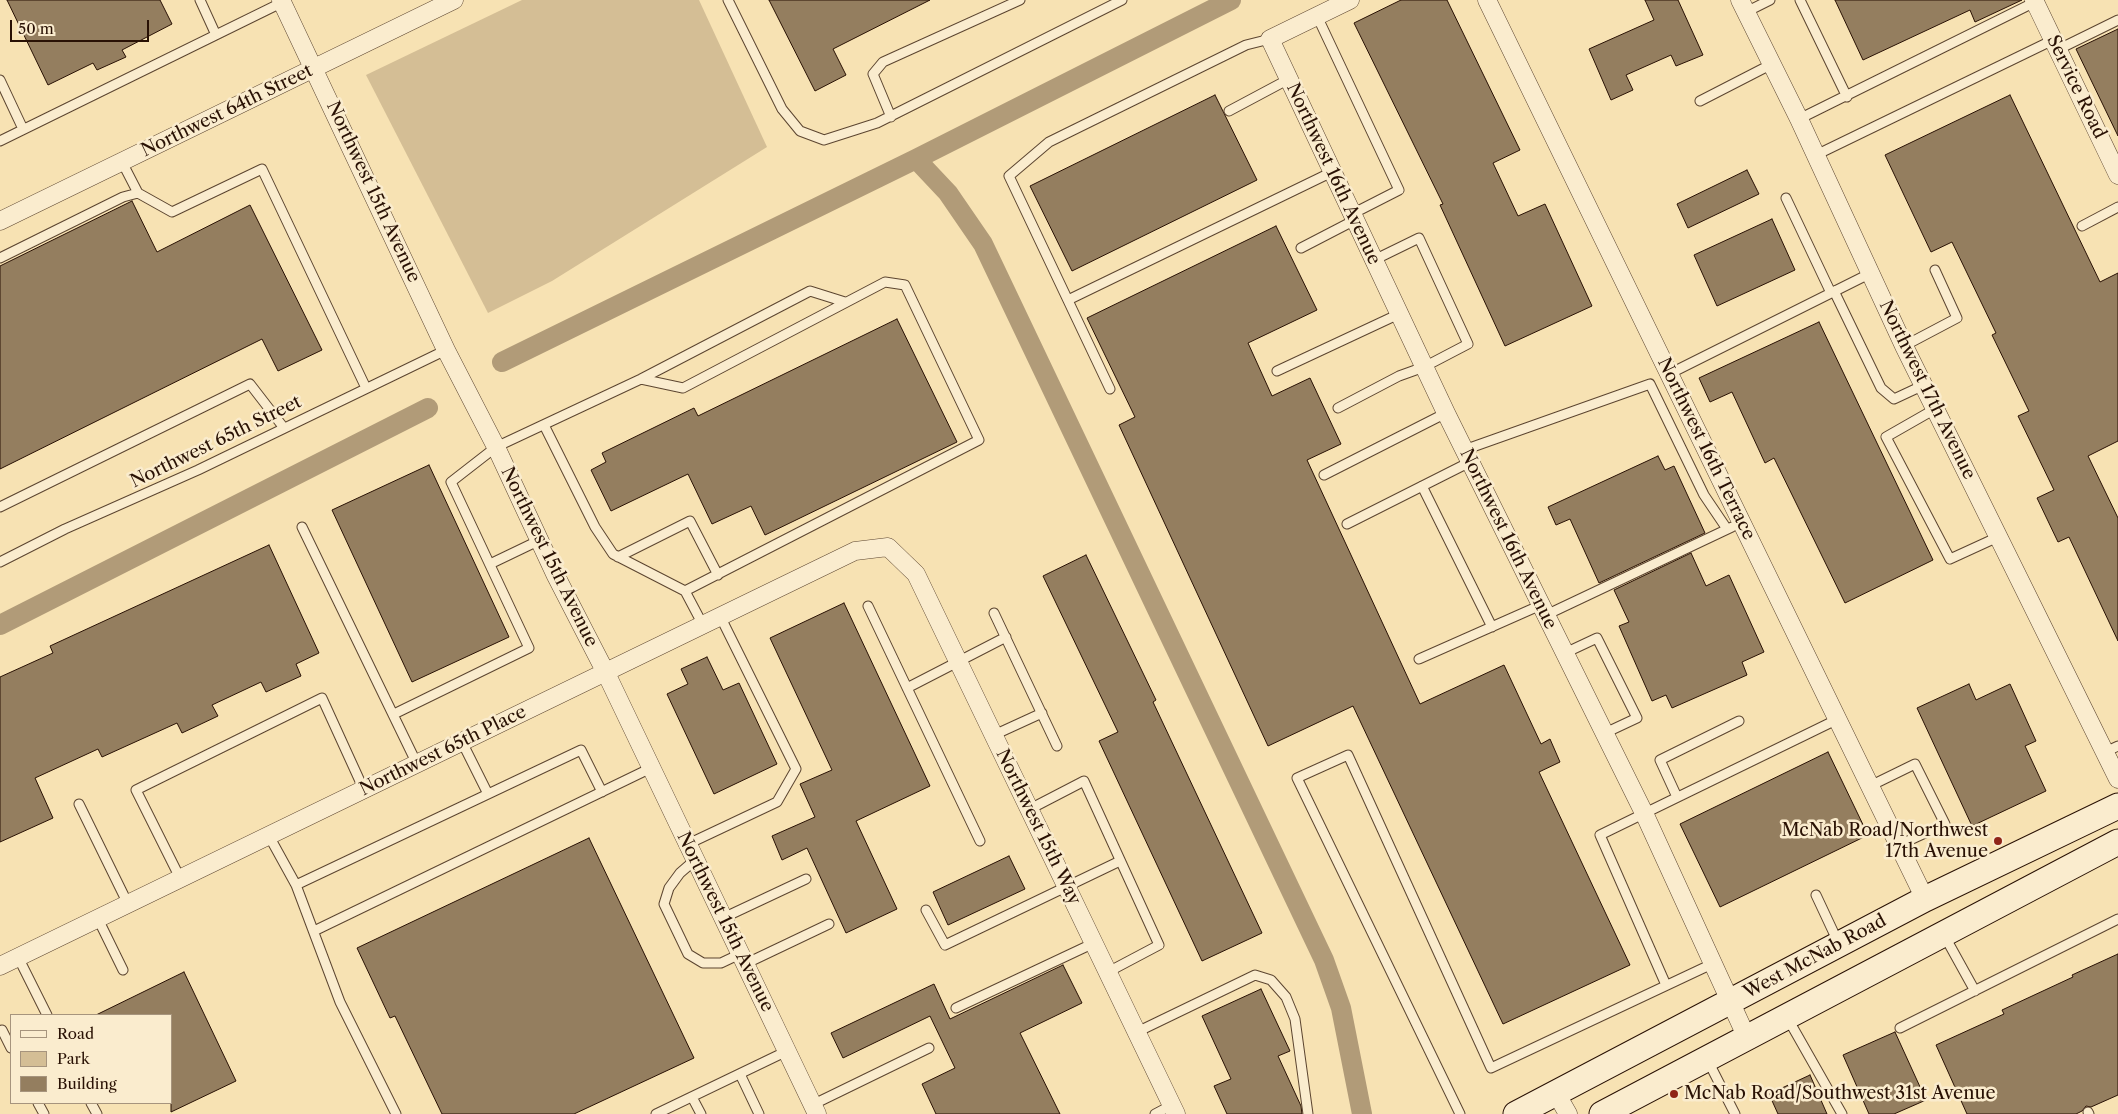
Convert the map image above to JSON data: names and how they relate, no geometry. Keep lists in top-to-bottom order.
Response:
{
  "streets": {
    "main road": ["West McNab Road"],
    "street": [
      "Service Road",
      "Northwest 64th Street",
      "Northwest 16th Avenue",
      "Northwest 15th Avenue",
      "Northwest 17th Avenue",
      "Northwest 16th Terrace",
      "Northwest 65th Place",
      "Northwest 15th Way"
    ],
    "lane": ["Northwest 65th Street"]
  },
  "crossings": [
    ["Northwest 64th Street", "Northwest 15th Avenue"],
    ["Northwest 16th Avenue", "West McNab Road"],
    ["Northwest 15th Avenue", "Northwest 65th Street"],
    ["Northwest 15th Avenue", "Northwest 65th Place"],
    ["Northwest 16th Terrace", "West McNab Road"],
    ["Northwest 65th Place", "Northwest 15th Way"]
  ],
  "places": ["McNab Road/Northwest 17th Avenue", "McNab Road/Southwest 31st Avenue"],
  "legend": ["Road", "Park", "Building"],
  "scale_bar": "50 m"
}
